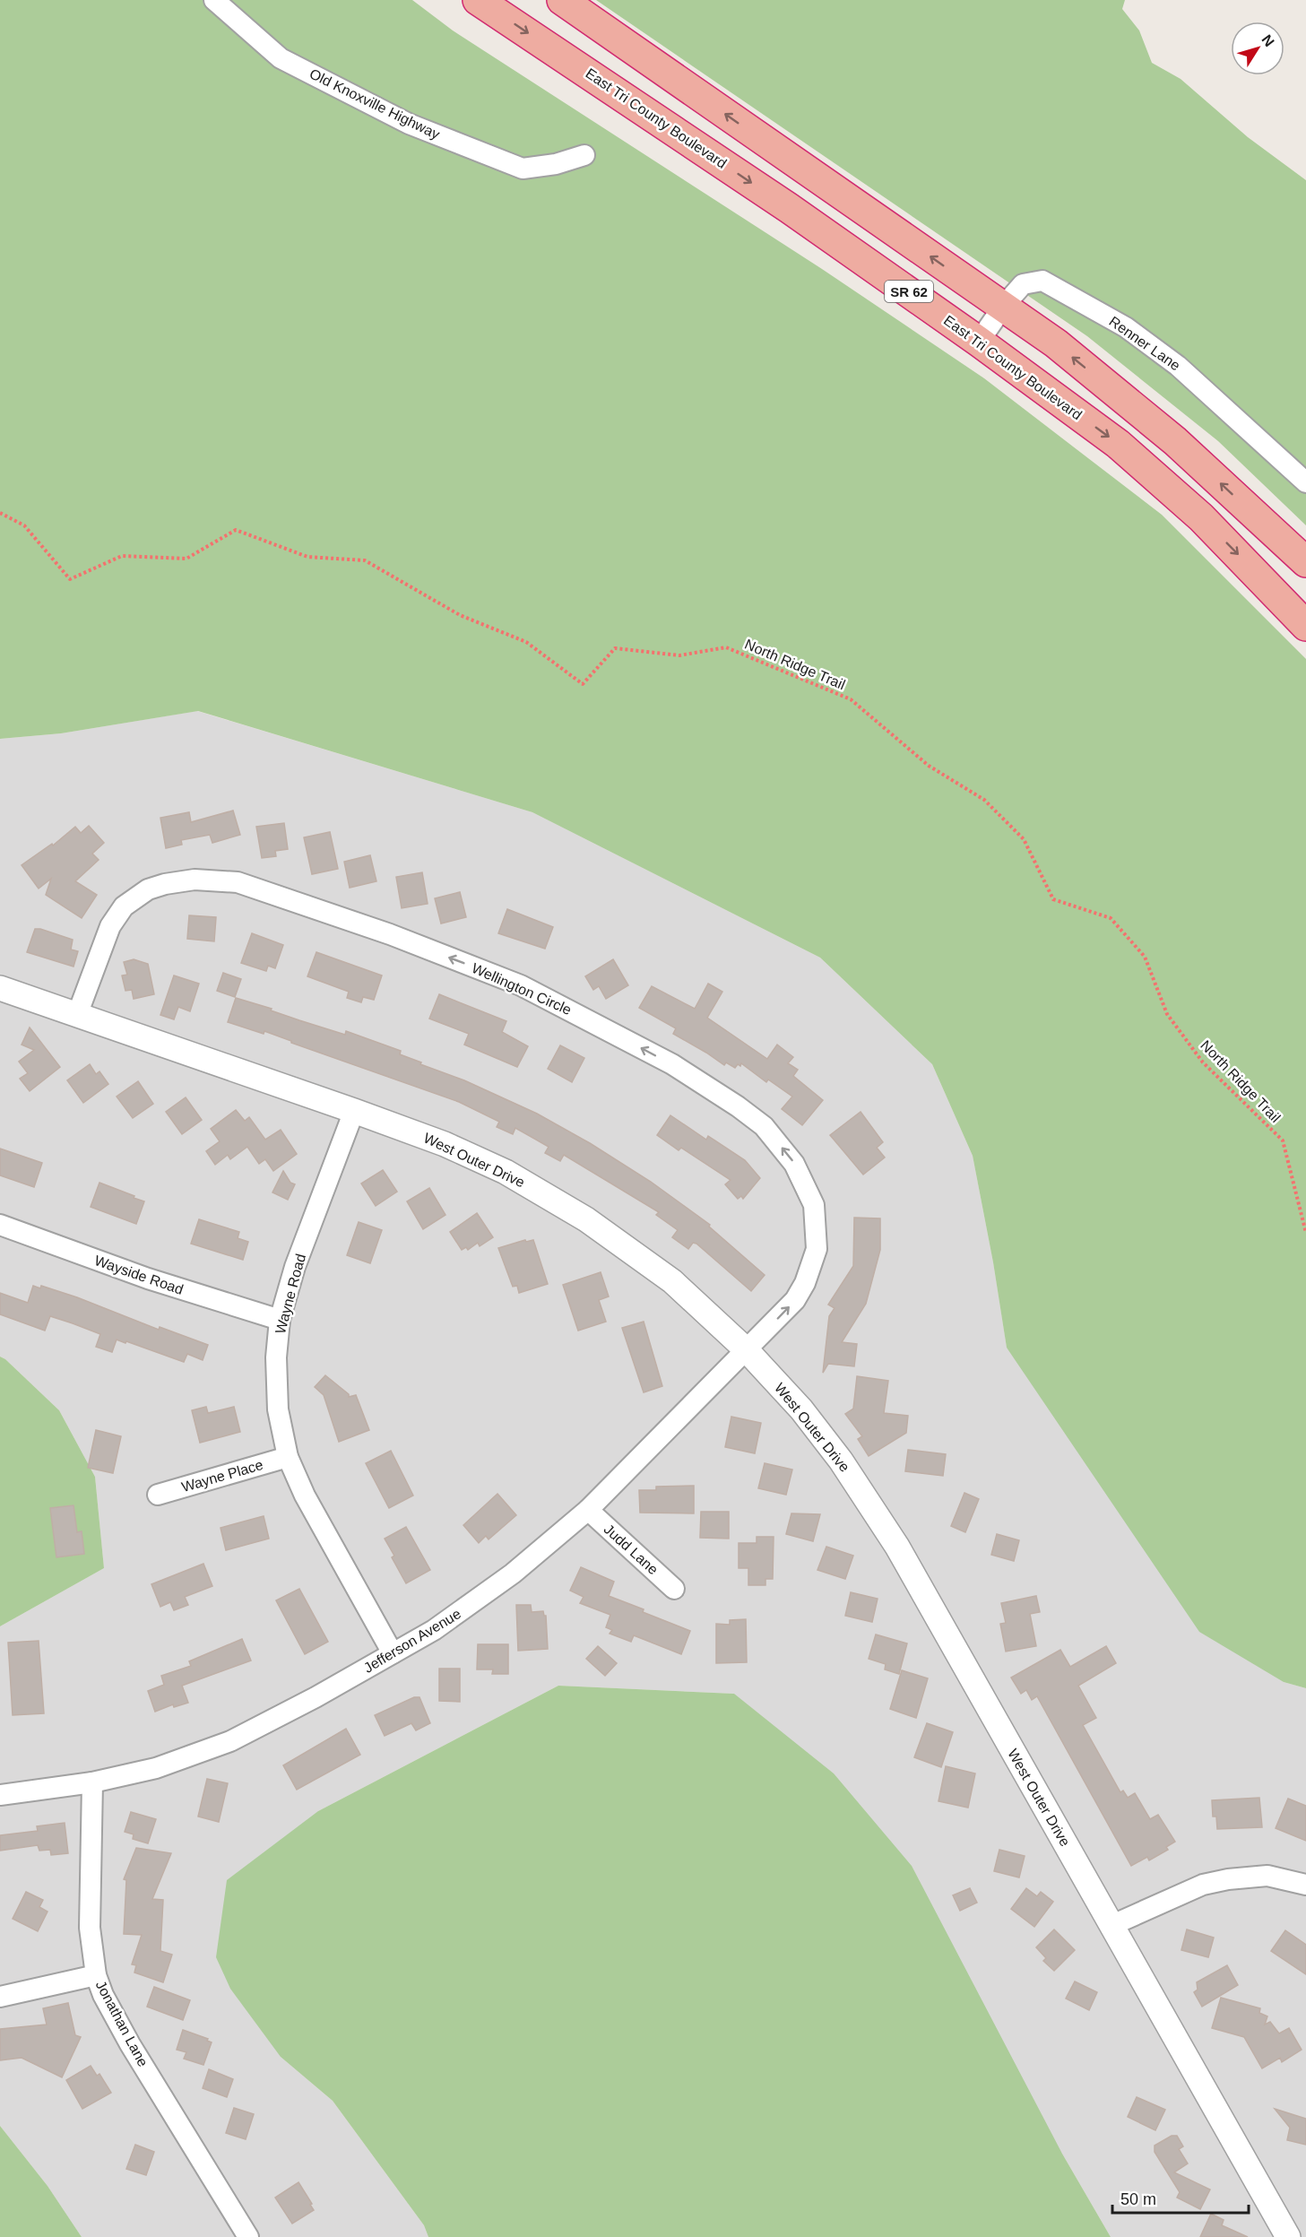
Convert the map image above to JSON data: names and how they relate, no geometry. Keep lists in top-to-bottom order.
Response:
{
  "streets": {
    "highway": ["East Tri County Boulevard", "SR 62"],
    "street": [
      "Old Knoxville Highway",
      "Renner Lane",
      "Wellington Circle",
      "West Outer Drive",
      "Wayside Road",
      "Wayne Road",
      "Wayne Place",
      "Judd Lane",
      "Jefferson Avenue",
      "Jonathan Lane"
    ],
    "path": ["North Ridge Trail"]
  },
  "crossings": [
    ["East Tri County Boulevard", "Renner Lane"],
    ["SR 62", "Renner Lane"],
    ["Wellington Circle", "West Outer Drive"],
    ["Wellington Circle", "Jefferson Avenue"],
    ["West Outer Drive", "Wayne Road"],
    ["West Outer Drive", "Jefferson Avenue"],
    ["Wayside Road", "Wayne Road"],
    ["Wayne Road", "Wayne Place"],
    ["Wayne Road", "Jefferson Avenue"],
    ["Judd Lane", "Jefferson Avenue"],
    ["Jefferson Avenue", "Jonathan Lane"]
  ],
  "scale_bar": "50 m",
  "north": "top right"
}
